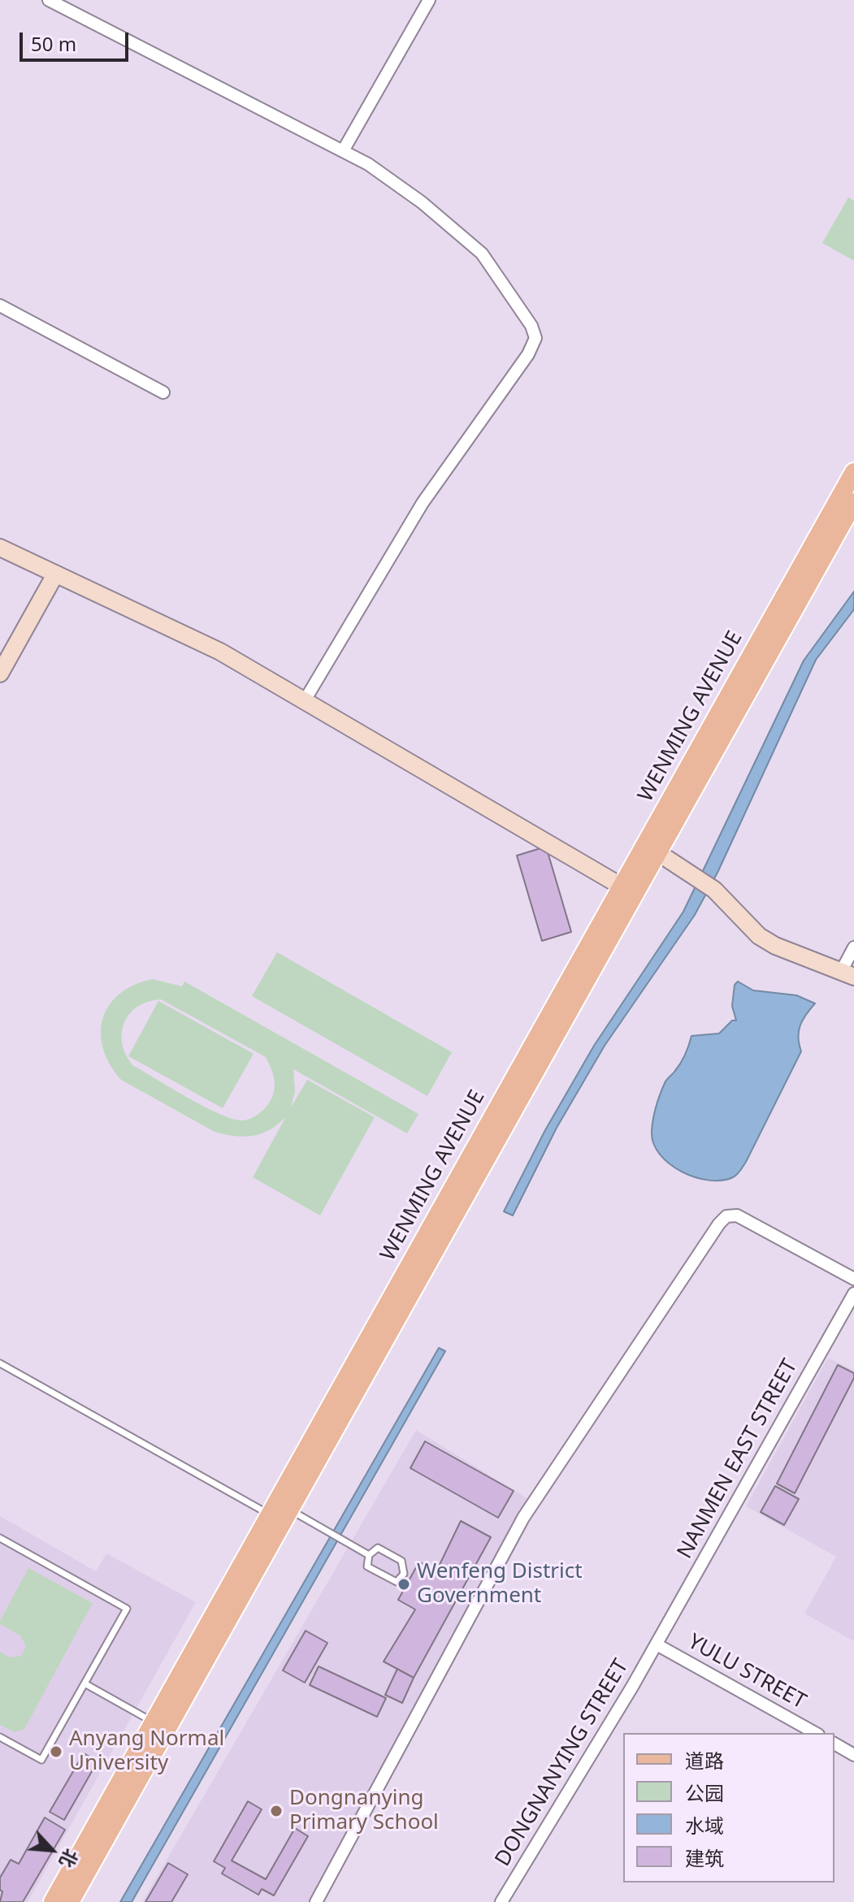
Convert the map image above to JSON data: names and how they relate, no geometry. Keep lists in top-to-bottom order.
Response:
{
  "streets": {
    "main road": ["WENMING AVENUE"],
    "street": ["NANMEN EAST STREET", "YULU STREET", "DONGNANYING STREET"]
  },
  "crossings": [
    ["NANMEN EAST STREET", "YULU STREET"],
    ["NANMEN EAST STREET", "DONGNANYING STREET"],
    ["YULU STREET", "DONGNANYING STREET"]
  ],
  "places": ["Wenfeng District Government", "Anyang Normal University", "Dongnanying Primary School"],
  "legend": [
    "道路",
    "公园",
    "水域",
    "建筑"
  ],
  "scale_bar": "50 m",
  "north": "bottom right"
}
